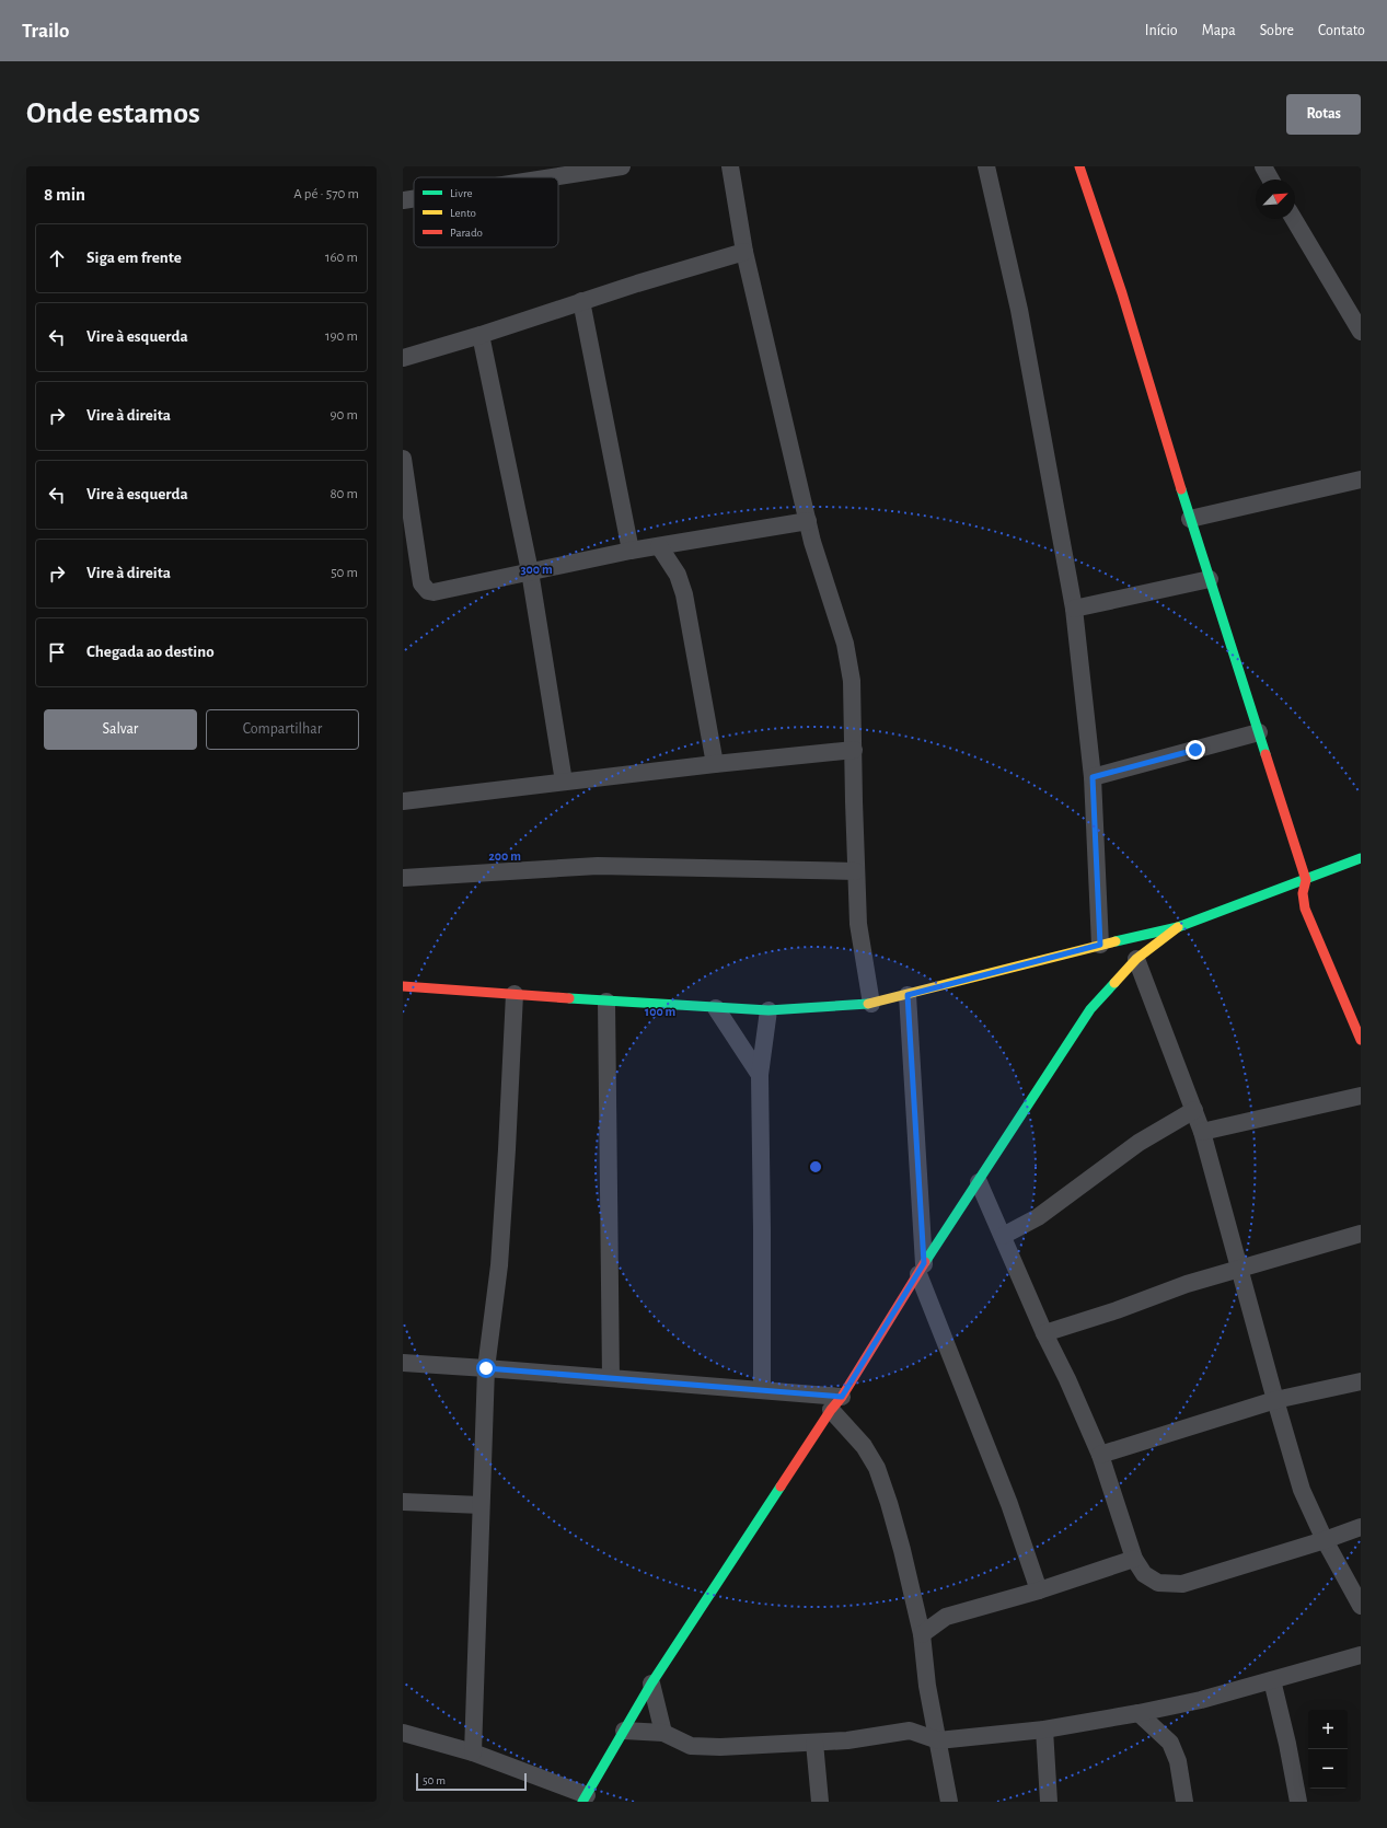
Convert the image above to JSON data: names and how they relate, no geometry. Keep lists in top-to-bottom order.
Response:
{
  "legend": ["Livre", "Lento", "Parado"],
  "scale_bar": "50 m",
  "north": "top right",
  "page": {
    "header": "Trailo",
    "nav": [
      "Início",
      "Mapa",
      "Sobre",
      "Contato"
    ],
    "buttons": [
      "Rotas",
      ["Salvar", "Compartilhar"]
    ],
    "title": "Onde estamos",
    "heading": ["8 min", "A pé · 570 m"],
    "list": [
      ["Siga em frente", "160 m"],
      ["Vire à esquerda", "190 m"],
      ["Vire à direita", "90 m"],
      ["Vire à esquerda", "80 m"],
      ["Vire à direita", "50 m"],
      "Chegada ao destino"
    ],
    "map_buttons": ["+", "−"],
    "scale": "50 m"
  },
  "rings": ["300 m", "200 m", "100 m"]
}
